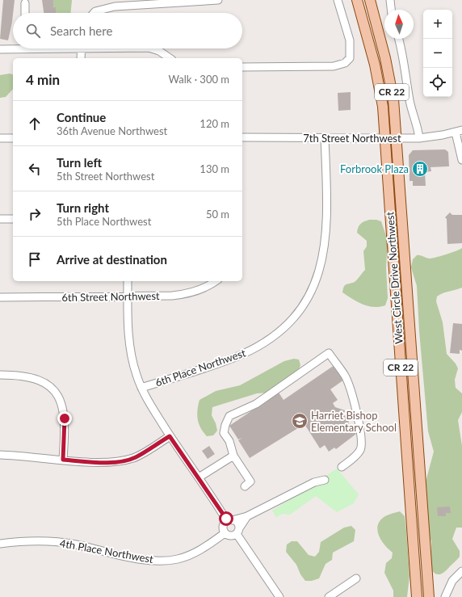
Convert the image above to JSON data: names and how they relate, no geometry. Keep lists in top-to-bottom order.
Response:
{
  "streets": {
    "main road": ["CR 22", "West Circle Drive Northwest"],
    "street": [
      "7th Street Northwest",
      "6th Street Northwest",
      "6th Place Northwest",
      "4th Place Northwest"
    ]
  },
  "crossings": [
    ["7th Street Northwest", "West Circle Drive Northwest"],
    ["7th Street Northwest", "6th Place Northwest"]
  ],
  "places": {
    "building": ["Forbrook Plaza"],
    "school or university": ["Harriet Bishop Elementary School"]
  },
  "north": "top",
  "page": {
    "map_buttons": ["+", "−"],
    "search": "Search here",
    "heading": ["4 min", "Walk · 300 m"],
    "list": [
      ["Continue", "36th Avenue Northwest", "120 m"],
      ["Turn left", "5th Street Northwest", "130 m"],
      ["Turn right", "5th Place Northwest", "50 m"],
      "Arrive at destination"
    ]
  }
}
